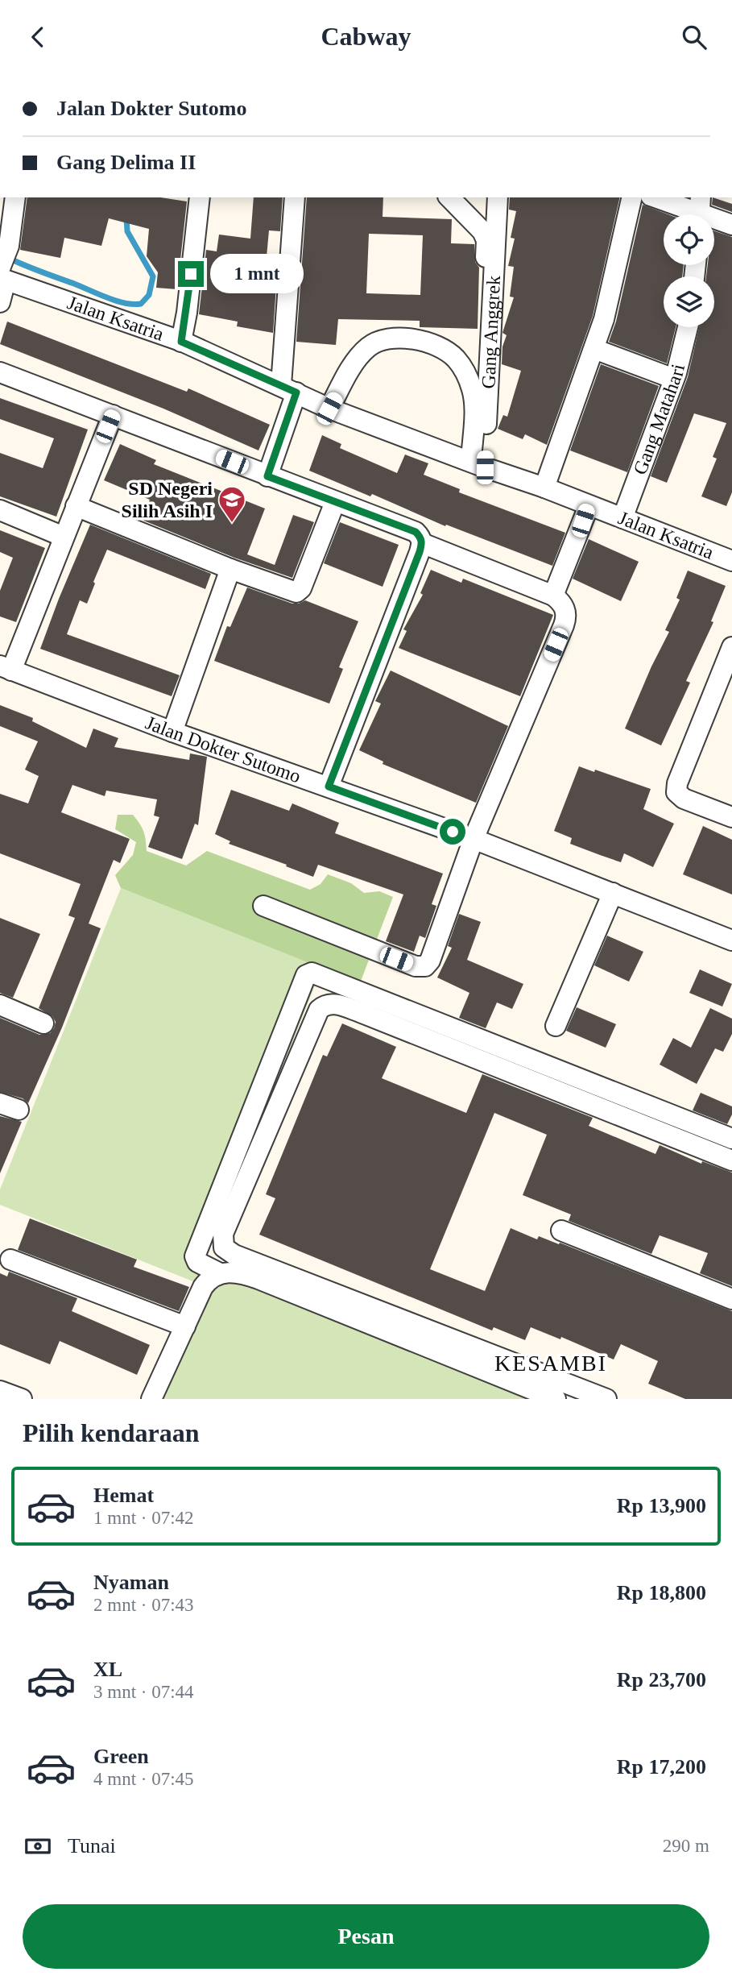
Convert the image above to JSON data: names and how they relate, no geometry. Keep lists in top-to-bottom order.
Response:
{
  "streets": {
    "street": [
      "Jalan Ksatria",
      "Gang Anggrek",
      "Gang Matahari",
      "Jalan Dokter Sutomo"
    ]
  },
  "crossings": [
    ["Jalan Ksatria", "Gang Anggrek"],
    ["Jalan Ksatria", "Gang Matahari"]
  ],
  "districts": ["KESAMBI"],
  "places": {
    "school or university": ["SD Negeri Silih Asih I"]
  },
  "page": {
    "header": "Cabway",
    "banner": ["Jalan Dokter Sutomo", "Gang Delima II"],
    "bubble": "1 mnt",
    "heading": "Pilih kendaraan",
    "list": [
      {
        "name": "Hemat",
        "note": "1 mnt · 07:42",
        "value": "Rp 13,900"
      },
      {
        "name": "Nyaman",
        "note": "2 mnt · 07:43",
        "value": "Rp 18,800"
      },
      {
        "name": "XL",
        "note": "3 mnt · 07:44",
        "value": "Rp 23,700"
      },
      {
        "name": "Green",
        "note": "4 mnt · 07:45",
        "value": "Rp 17,200"
      }
    ],
    "pay": ["Tunai", "290 m"],
    "buttons": "Pesan"
  }
}
